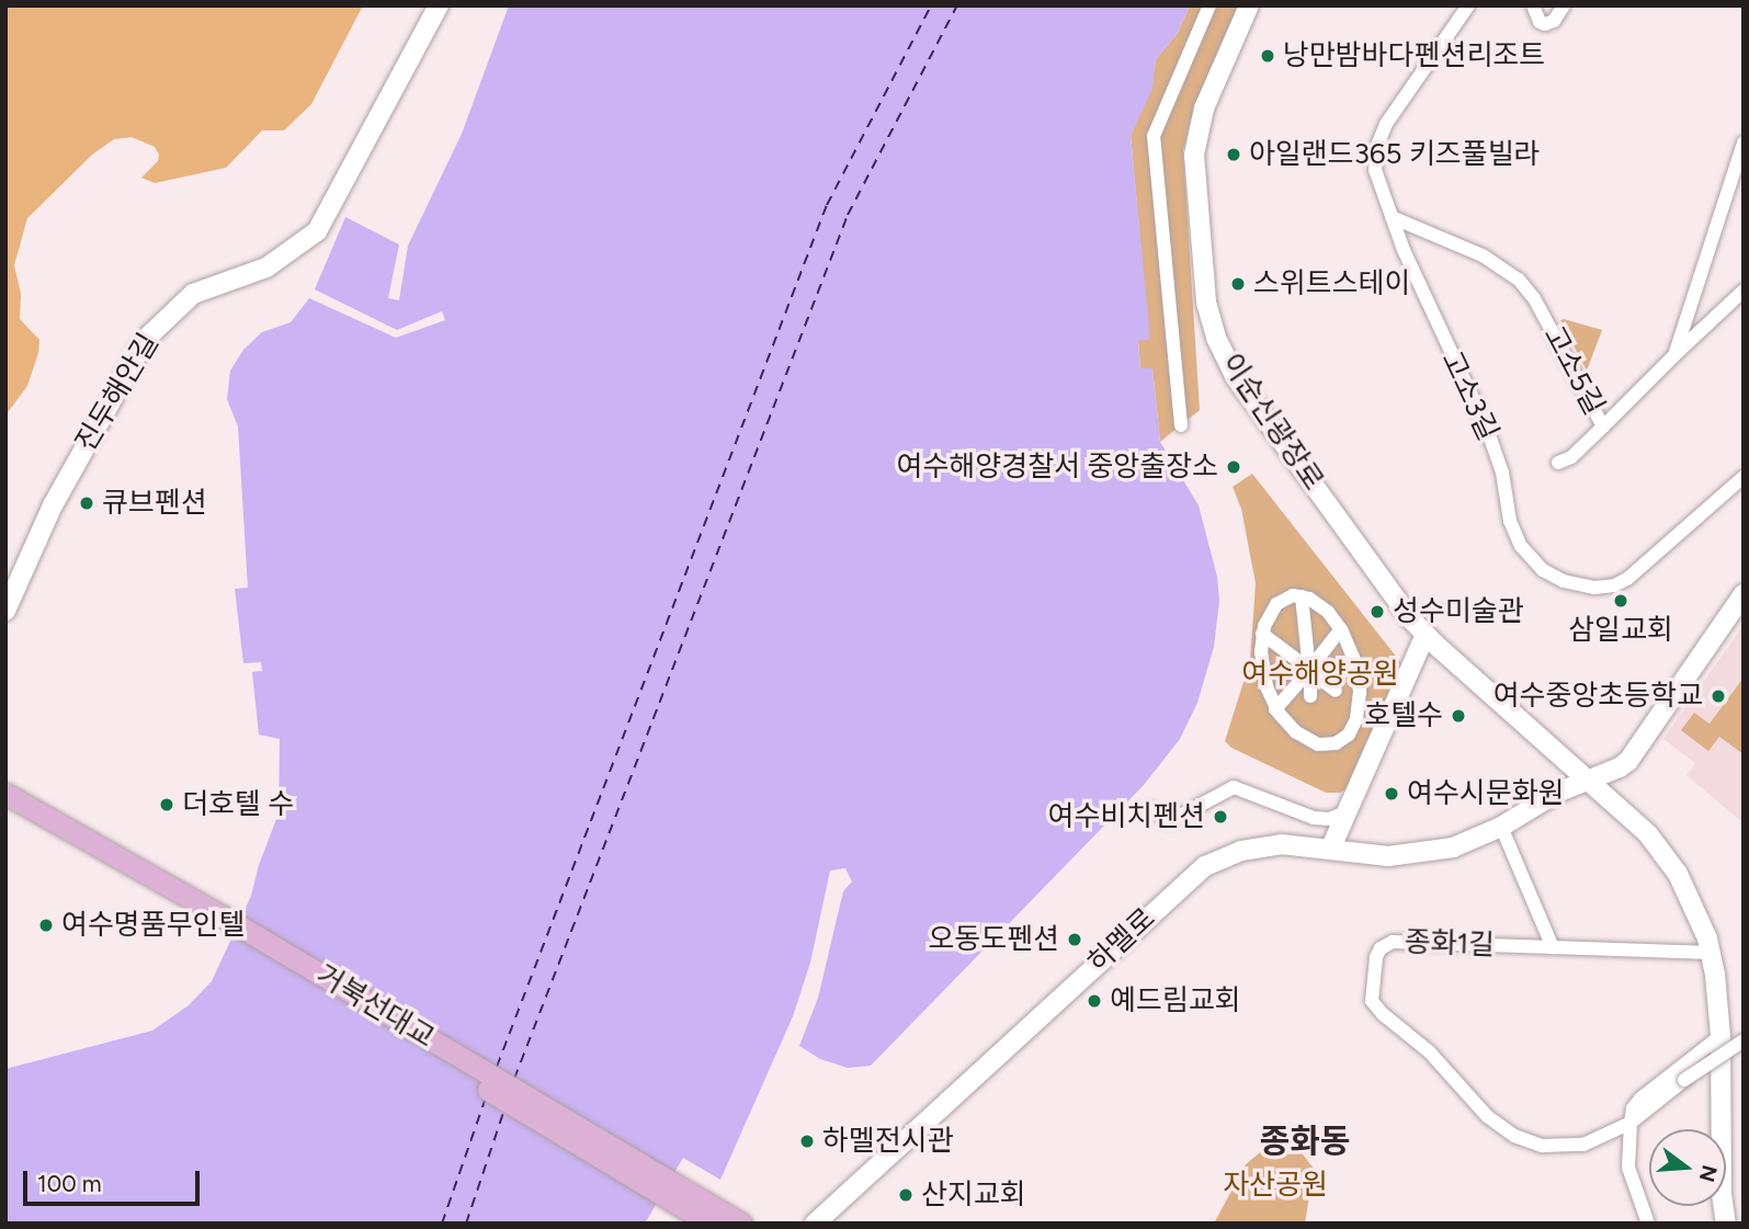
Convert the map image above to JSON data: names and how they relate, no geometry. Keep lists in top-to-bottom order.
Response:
{
  "streets": {
    "main road": ["거북선대교"],
    "street": [
      "고소5길",
      "진두해안길",
      "고소3길",
      "이순신광장로",
      "하멜로",
      "종화1길"
    ]
  },
  "crossings": [
    ["고소5길", "고소3길"],
    ["이순신광장로", "하멜로"],
    ["이순신광장로", "종화1길"]
  ],
  "districts": ["종화동"],
  "parks": ["여수해양공원", "자산공원"],
  "places": [
    "낭만밤바다펜션리조트",
    "아일랜드365 키즈풀빌라",
    "스위트스테이",
    "여수해양경찰서 중앙출장소",
    "큐브펜션",
    "삼일교회",
    "성수미술관",
    "여수중앙초등학교",
    "호텔수",
    "여수시문화원",
    "더호텔 수",
    "여수비치펜션",
    "여수명품무인텔",
    "오동도펜션",
    "예드림교회",
    "하멜전시관",
    "산지교회"
  ],
  "scale_bar": "100 m",
  "north": "right"
}
